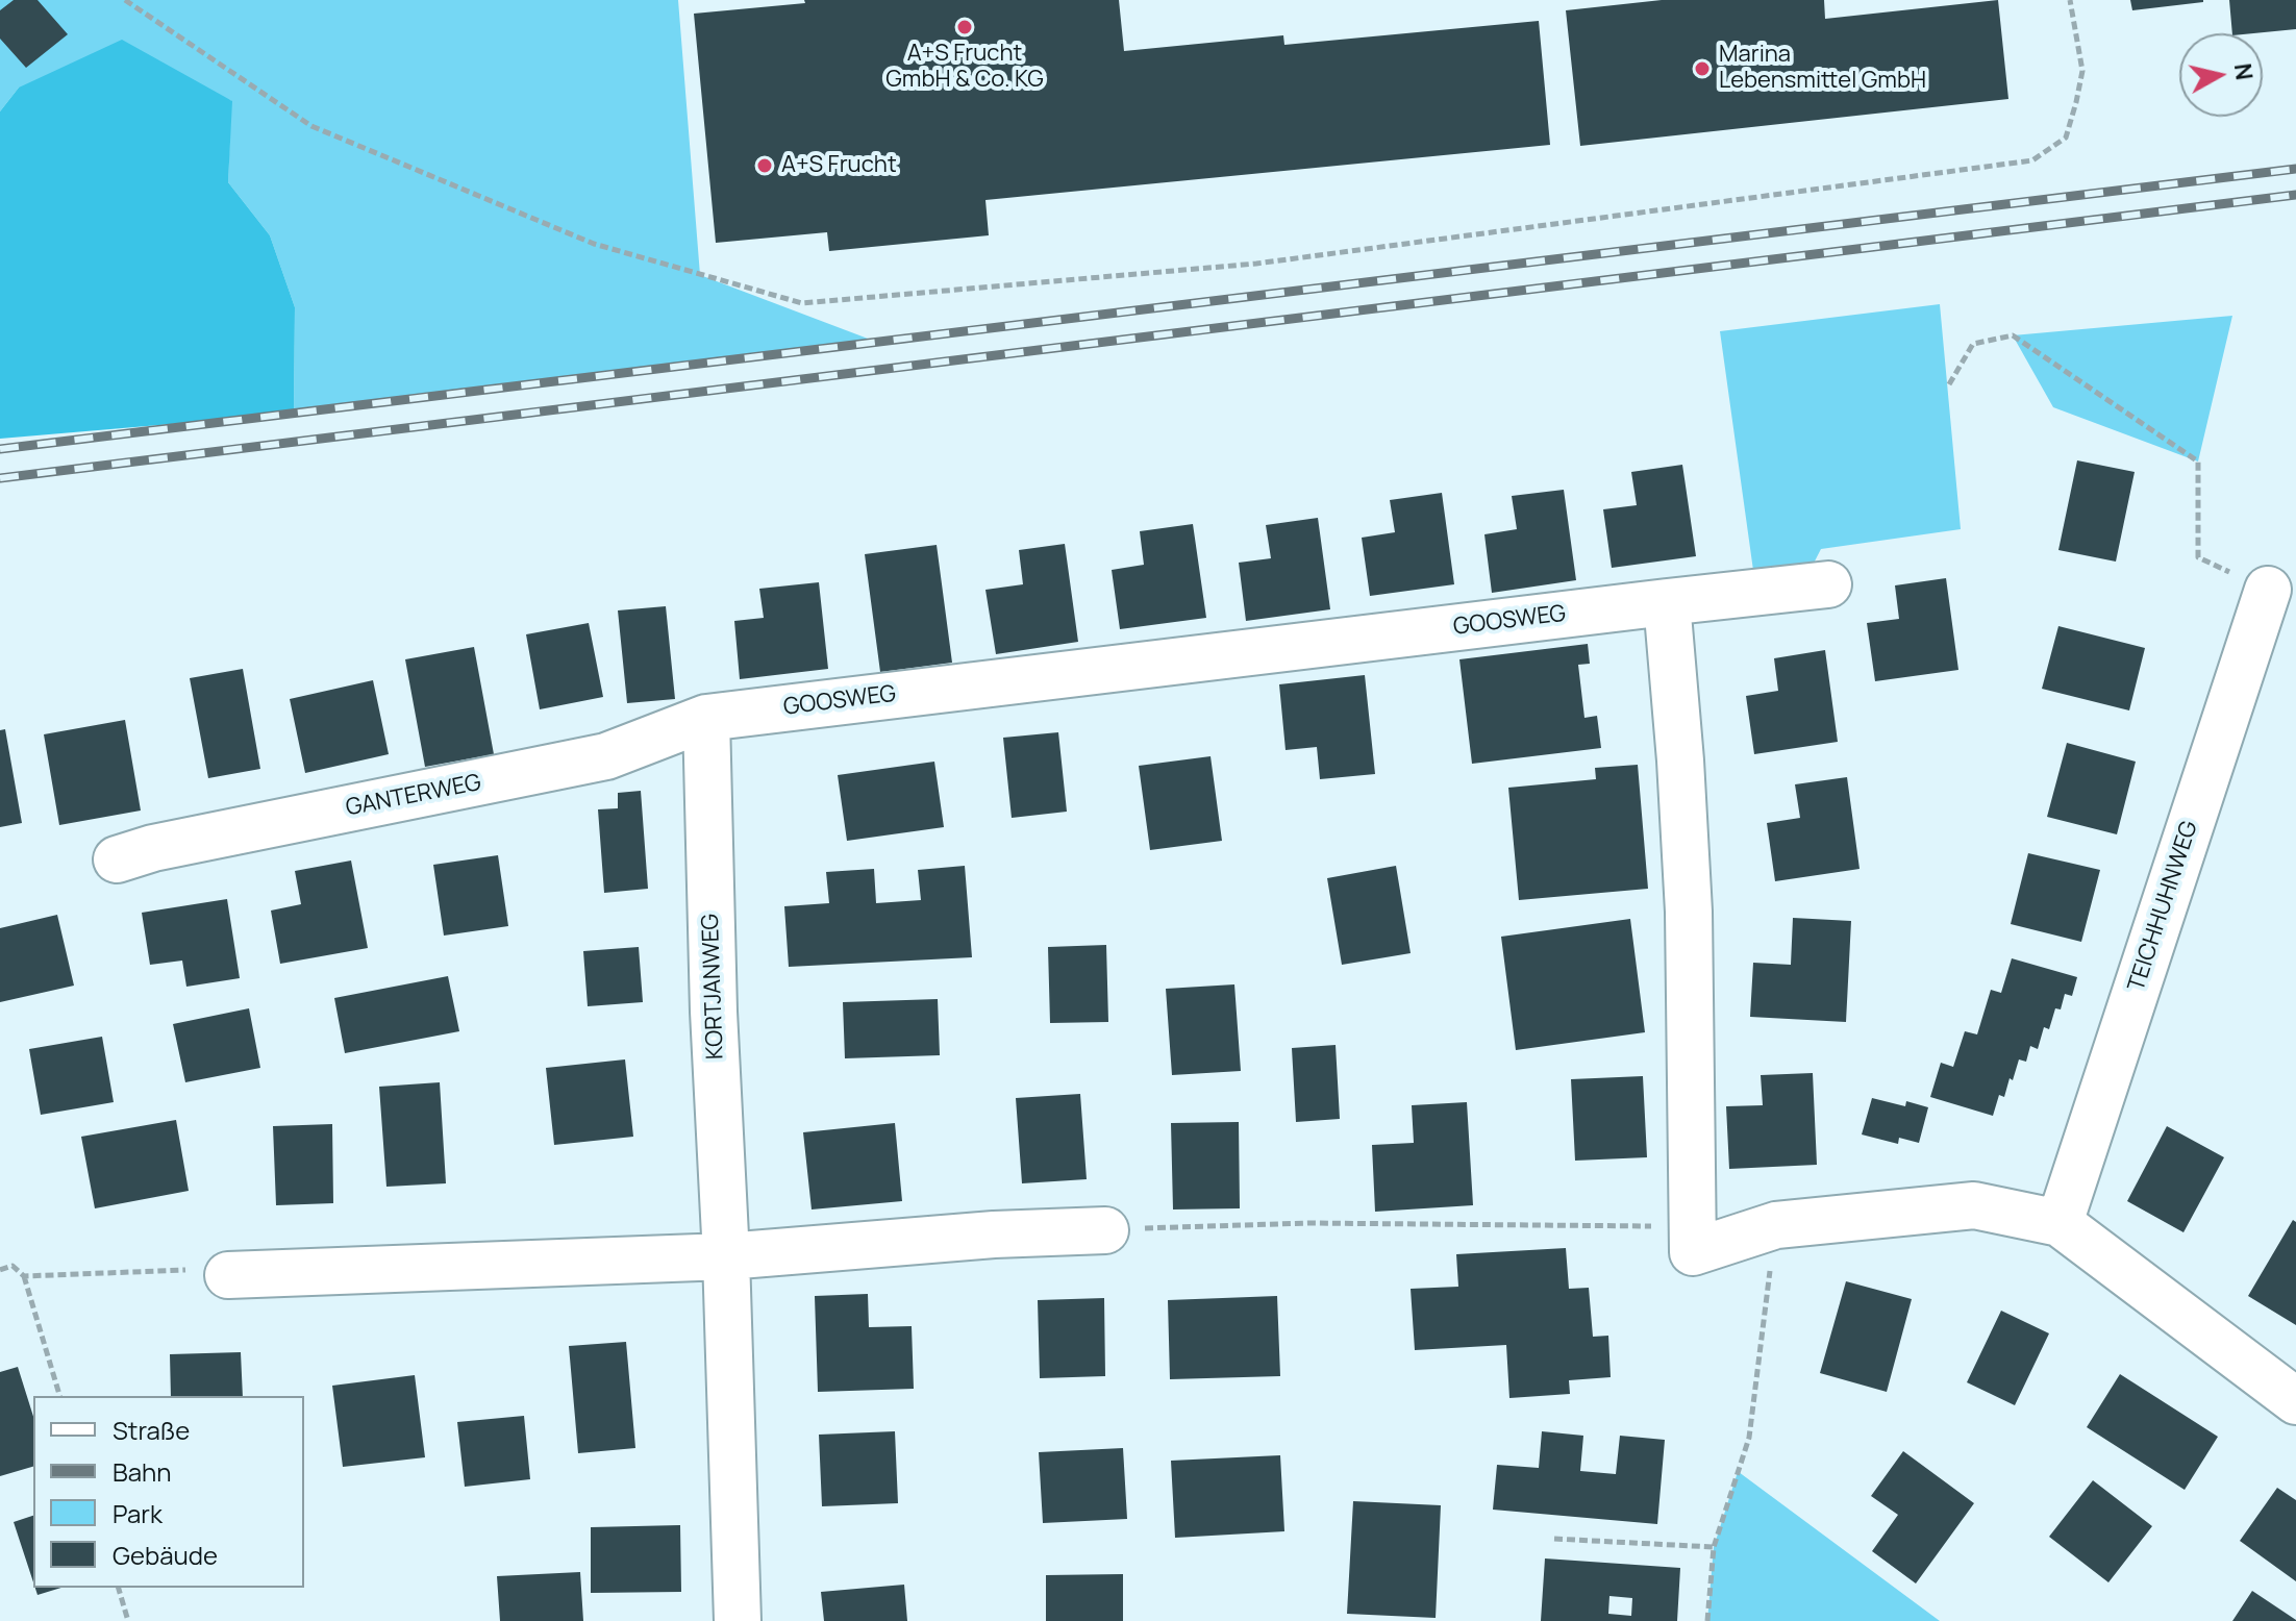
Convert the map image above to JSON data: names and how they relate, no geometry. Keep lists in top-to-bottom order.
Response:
{
  "streets": {
    "street": [
      "GOOSWEG",
      "GANTERWEG",
      "TEICHHUHNWEG",
      "KORTJANWEG"
    ]
  },
  "crossings": [
    ["GOOSWEG", "GANTERWEG"],
    ["GOOSWEG", "KORTJANWEG"],
    ["GANTERWEG", "KORTJANWEG"]
  ],
  "places": ["A+S Frucht GmbH & Co. KG", "Marina Lebensmittel GmbH", "A+S Frucht"],
  "legend": [
    "Straße",
    "Bahn",
    "Park",
    "Gebäude"
  ],
  "north": "right"
}
